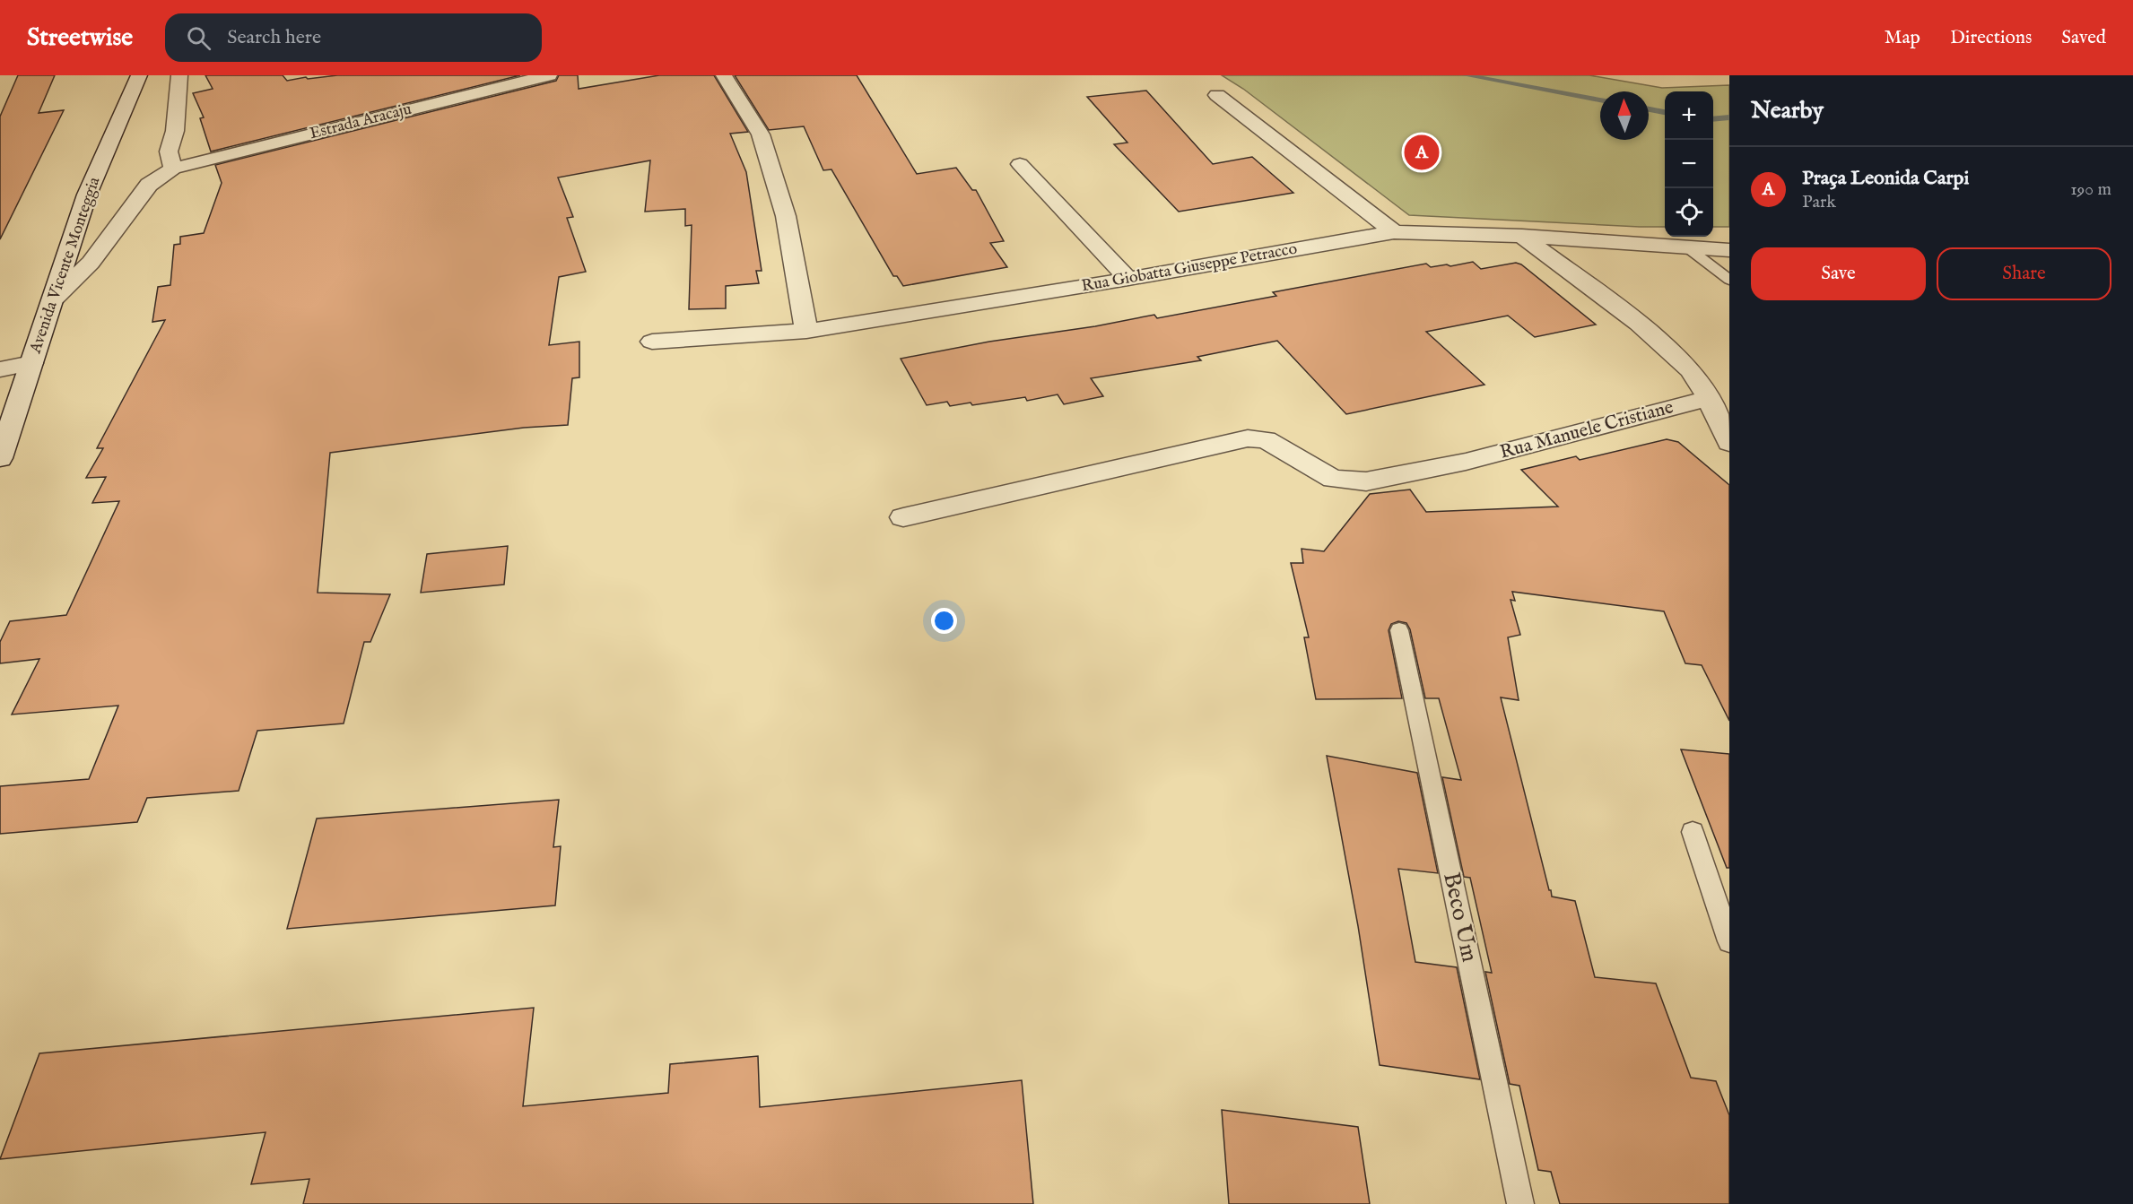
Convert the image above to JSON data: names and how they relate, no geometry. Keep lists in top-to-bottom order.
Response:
{
  "streets": {
    "street": [
      "Estrada Aracaju",
      "Avenida Vicente Monteggia",
      "Rua Giobatta Giuseppe Petracco",
      "Rua Manuele Cristiane"
    ],
    "lane": ["Beco Um"]
  },
  "crossings": [
    ["Estrada Aracaju", "Avenida Vicente Monteggia"]
  ],
  "north": "top",
  "page": {
    "header": "Streetwise",
    "search": "Search here",
    "nav": ["Map", "Directions", "Saved"],
    "heading": "Nearby",
    "map_buttons": ["+", "−"],
    "pins": "A",
    "list": [
      {
        "mark": "A",
        "name": "Praça Leonida Carpi",
        "note": "Park",
        "value": "190 m"
      }
    ],
    "buttons": ["Save", "Share"]
  }
}
